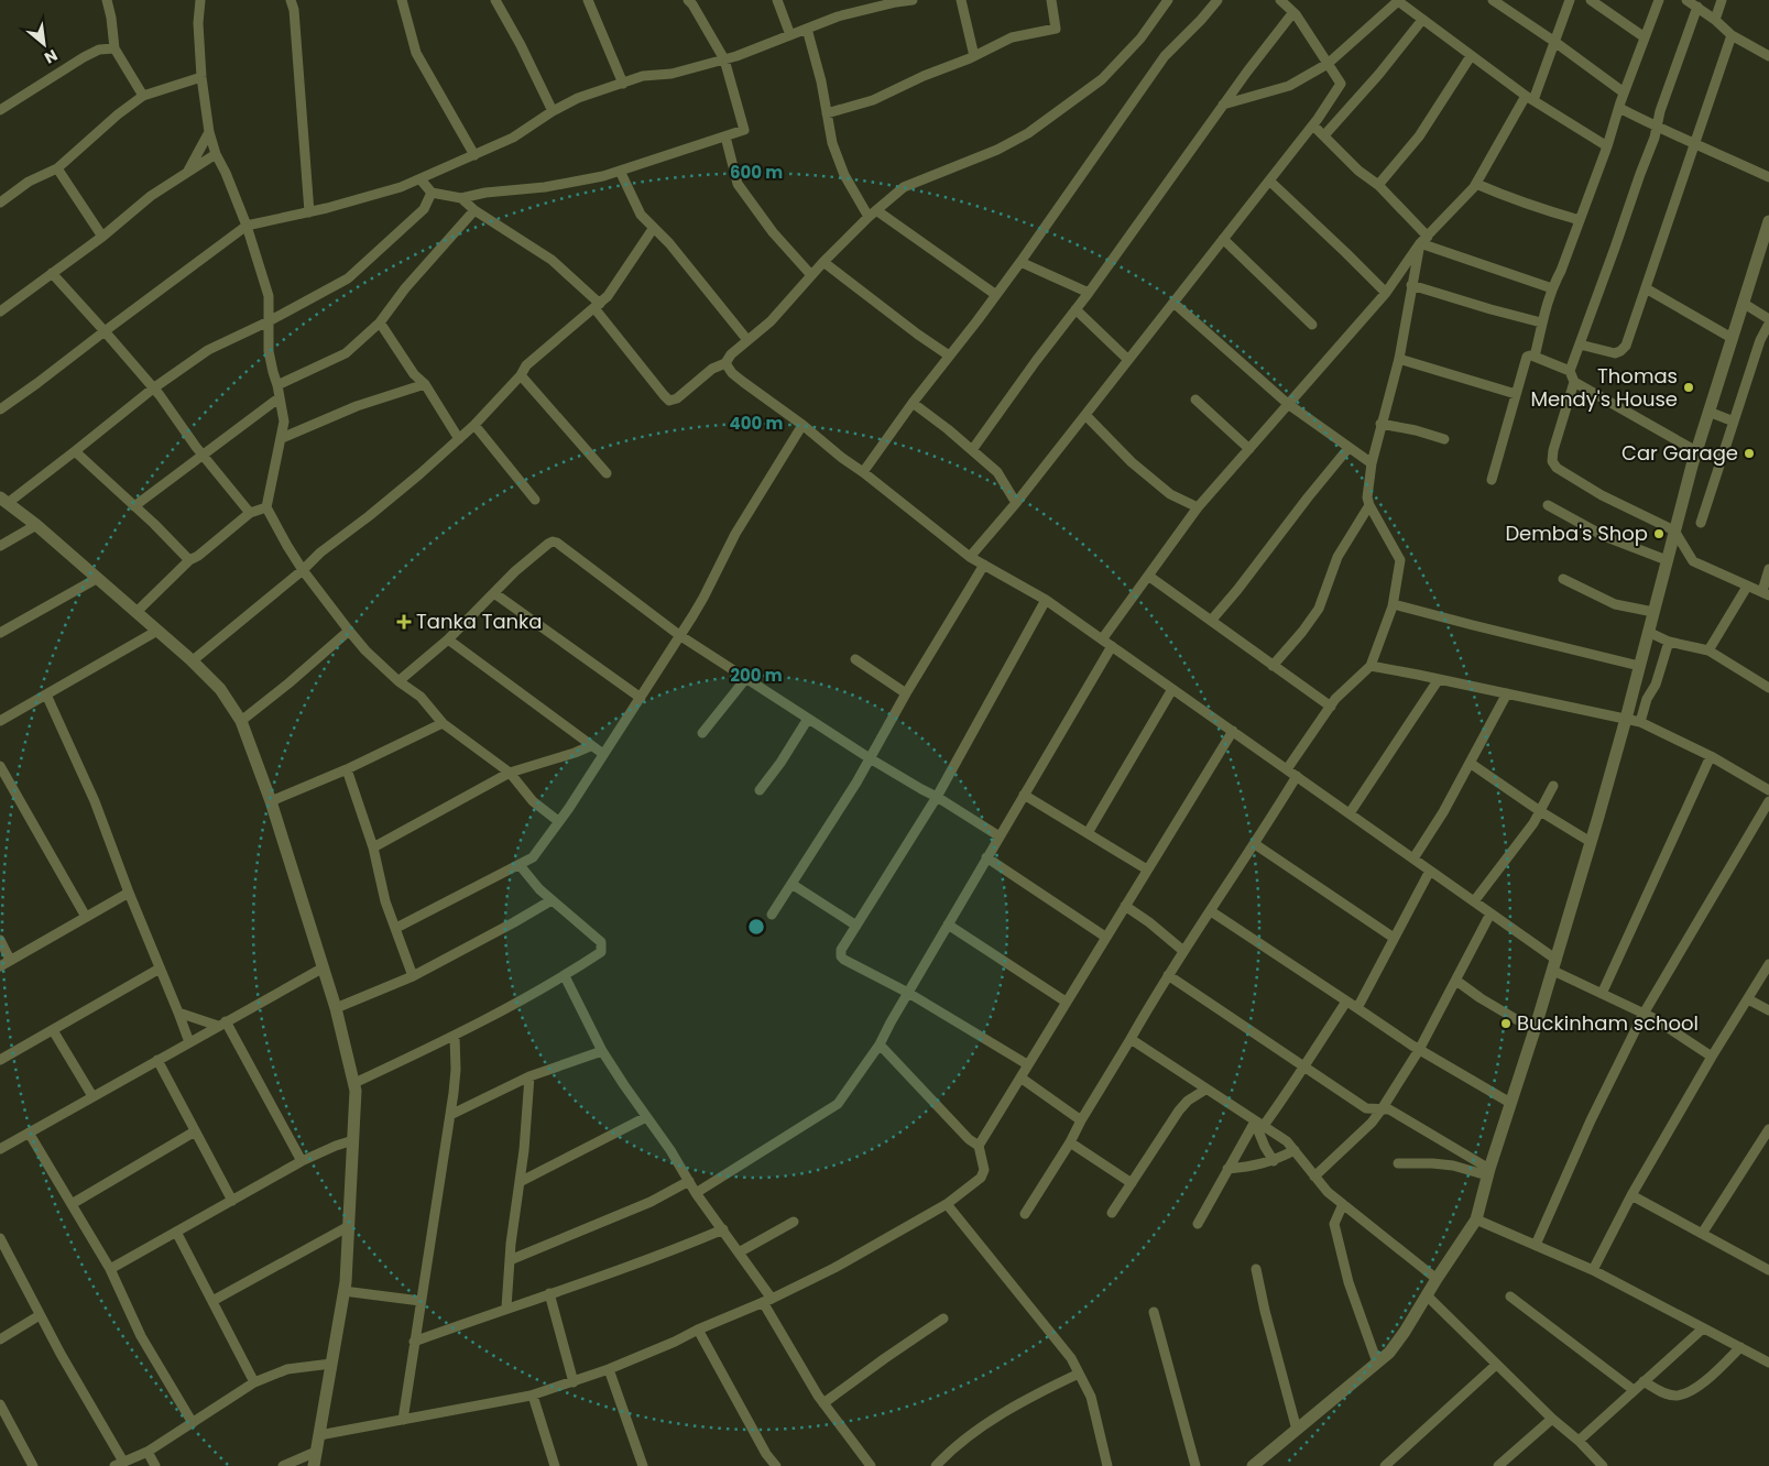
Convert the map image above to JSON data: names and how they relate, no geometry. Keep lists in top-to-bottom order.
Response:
{
  "places": {
    "other": [
      "Thomas Mendy's House",
      "Car Garage",
      "Demba's Shop",
      "Buckinham school"
    ],
    "health": ["Tanka Tanka"]
  },
  "north": "bottom right",
  "rings": ["600 m", "400 m", "200 m"]
}
